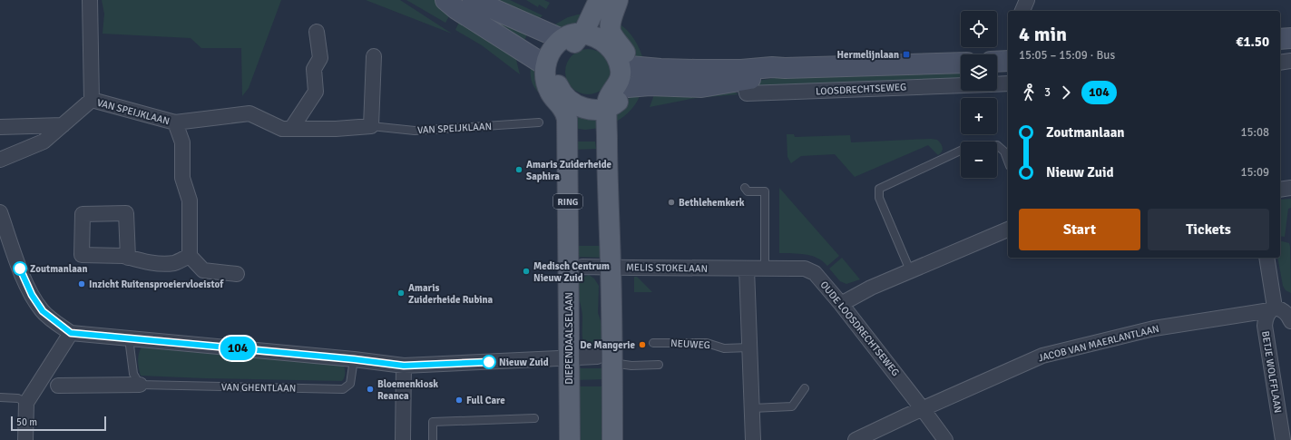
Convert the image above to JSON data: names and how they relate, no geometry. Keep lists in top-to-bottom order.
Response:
{
  "streets": {
    "main road": ["RING", "DIEPENDAALSELAAN"],
    "street": [
      "LOOSDRECHTSEWEG",
      "VAN SPEIJKLAAN",
      "MELIS STOKELAAN",
      "OUDE LOOSDRECHTSEWEG",
      "JACOB VAN MAERLANTLAAN",
      "BETJE WOLFFLAAN",
      "VAN GHENTLAAN"
    ],
    "lane": ["NEUWEG"]
  },
  "crossings": [
    ["LOOSDRECHTSEWEG", "RING"],
    ["LOOSDRECHTSEWEG", "DIEPENDAALSELAAN"],
    ["RING", "DIEPENDAALSELAAN"],
    ["MELIS STOKELAAN", "OUDE LOOSDRECHTSEWEG"],
    ["MELIS STOKELAAN", "DIEPENDAALSELAAN"],
    ["OUDE LOOSDRECHTSEWEG", "JACOB VAN MAERLANTLAAN"],
    ["JACOB VAN MAERLANTLAAN", "BETJE WOLFFLAAN"]
  ],
  "places": {
    "transit": ["Hermelijnlaan"],
    "other": [
      "Amaris Zuiderheide Saphira",
      "Bethlehemkerk",
      "Zoutmanlaan",
      "Medisch Centrum Nieuw Zuid",
      "Inzicht Ruitensproeiervloeistof",
      "Amaris Zuiderheide Rubina",
      "De Mangerie",
      "Nieuw Zuid",
      "Bloemenkiosk Reanca",
      "Full Care"
    ]
  },
  "lines": ["bus line 104"],
  "scale_bar": "50 m",
  "page": {
    "on_map": "104",
    "map_buttons": ["+", "−"],
    "heading": ["4 min", "15:05 – 15:09 · Bus", "€1.50"],
    "legs": ["3", "104"],
    "list": [
      {
        "name": "Zoutmanlaan",
        "value": "15:08"
      },
      {
        "name": "Nieuw Zuid",
        "value": "15:09"
      }
    ],
    "buttons": ["Start", "Tickets"],
    "scale": "50 m"
  }
}
